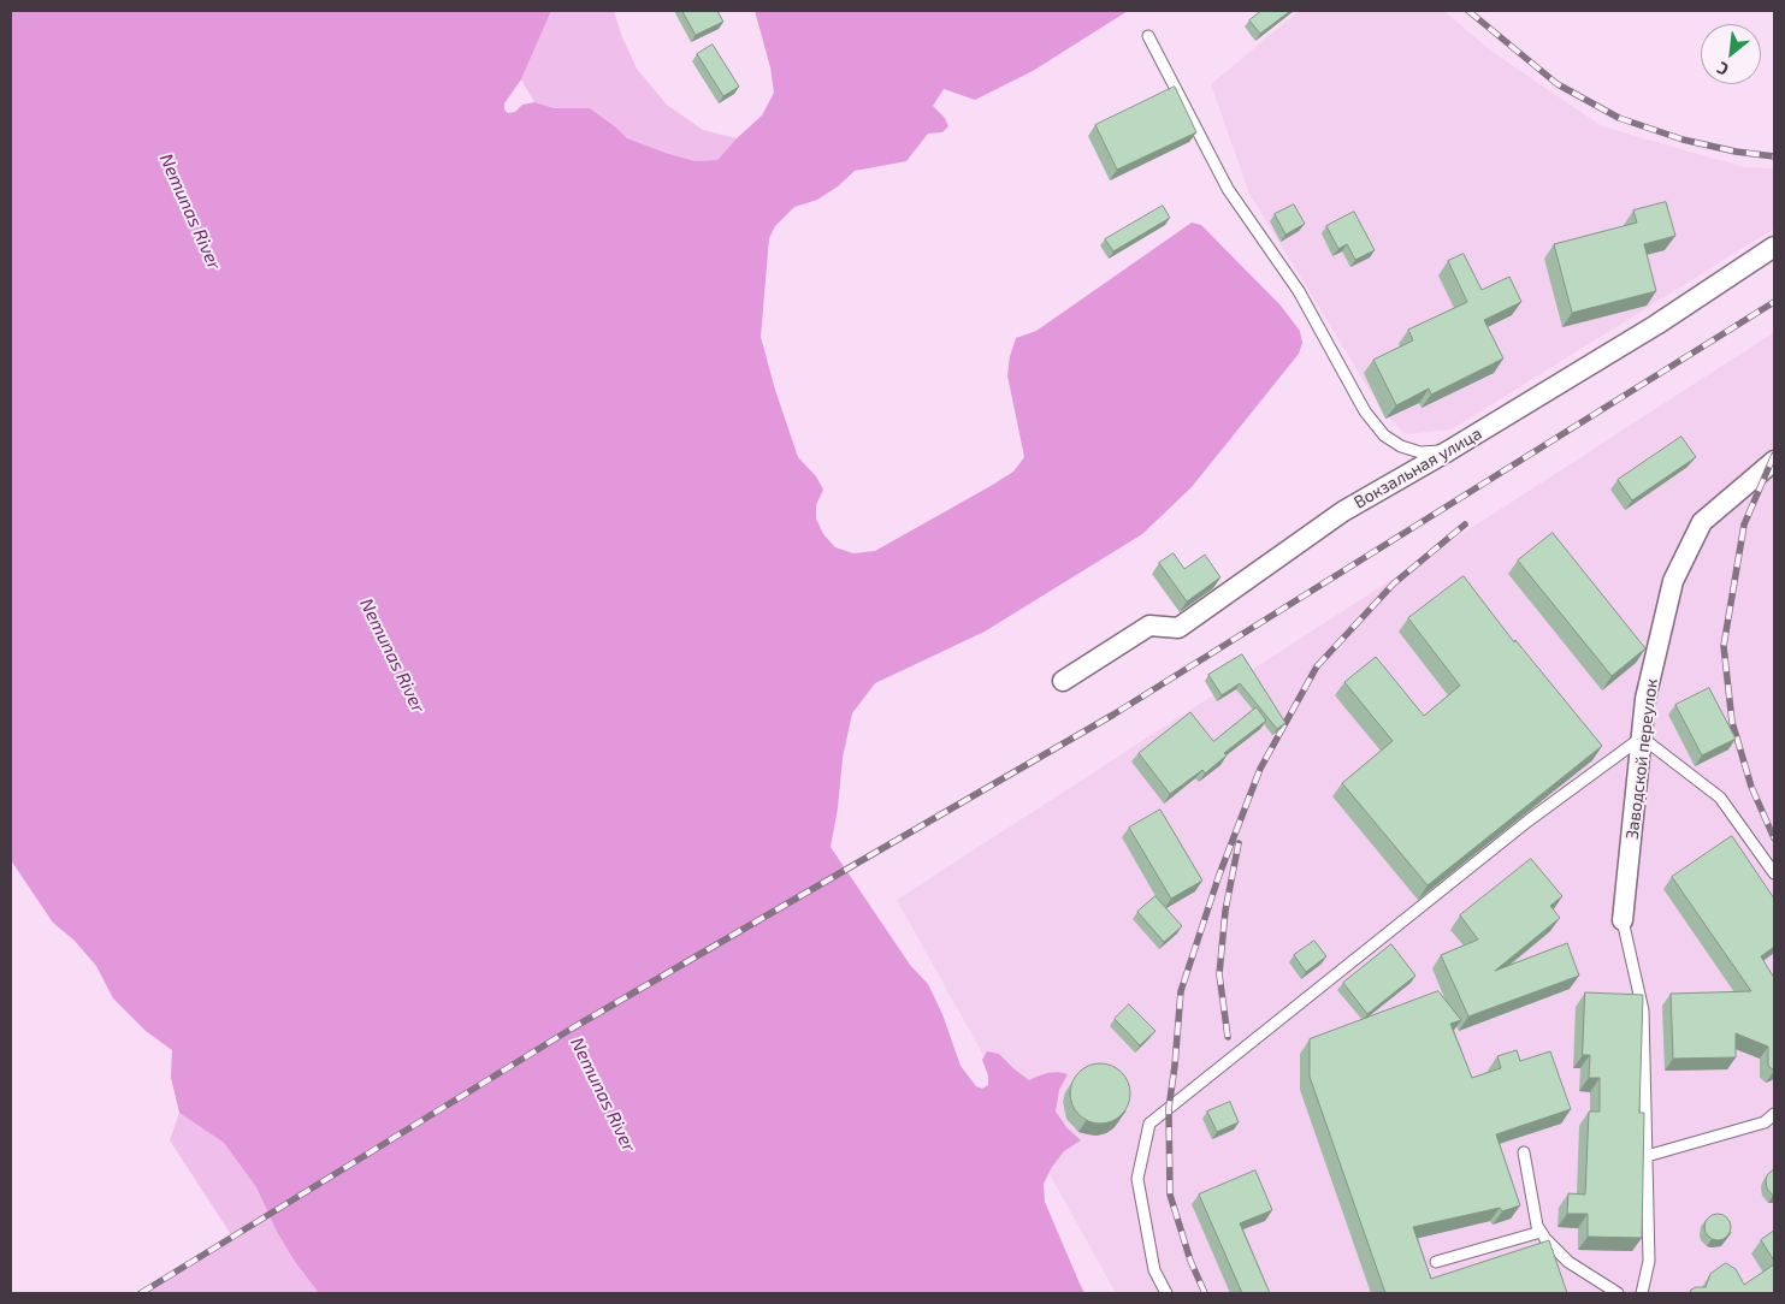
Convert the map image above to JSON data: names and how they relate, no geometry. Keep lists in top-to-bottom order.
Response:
{
  "streets": {
    "street": ["Вокзальная улица", "Заводской переулок"]
  },
  "water": ["Nemunas River"],
  "north": "bottom left"
}
